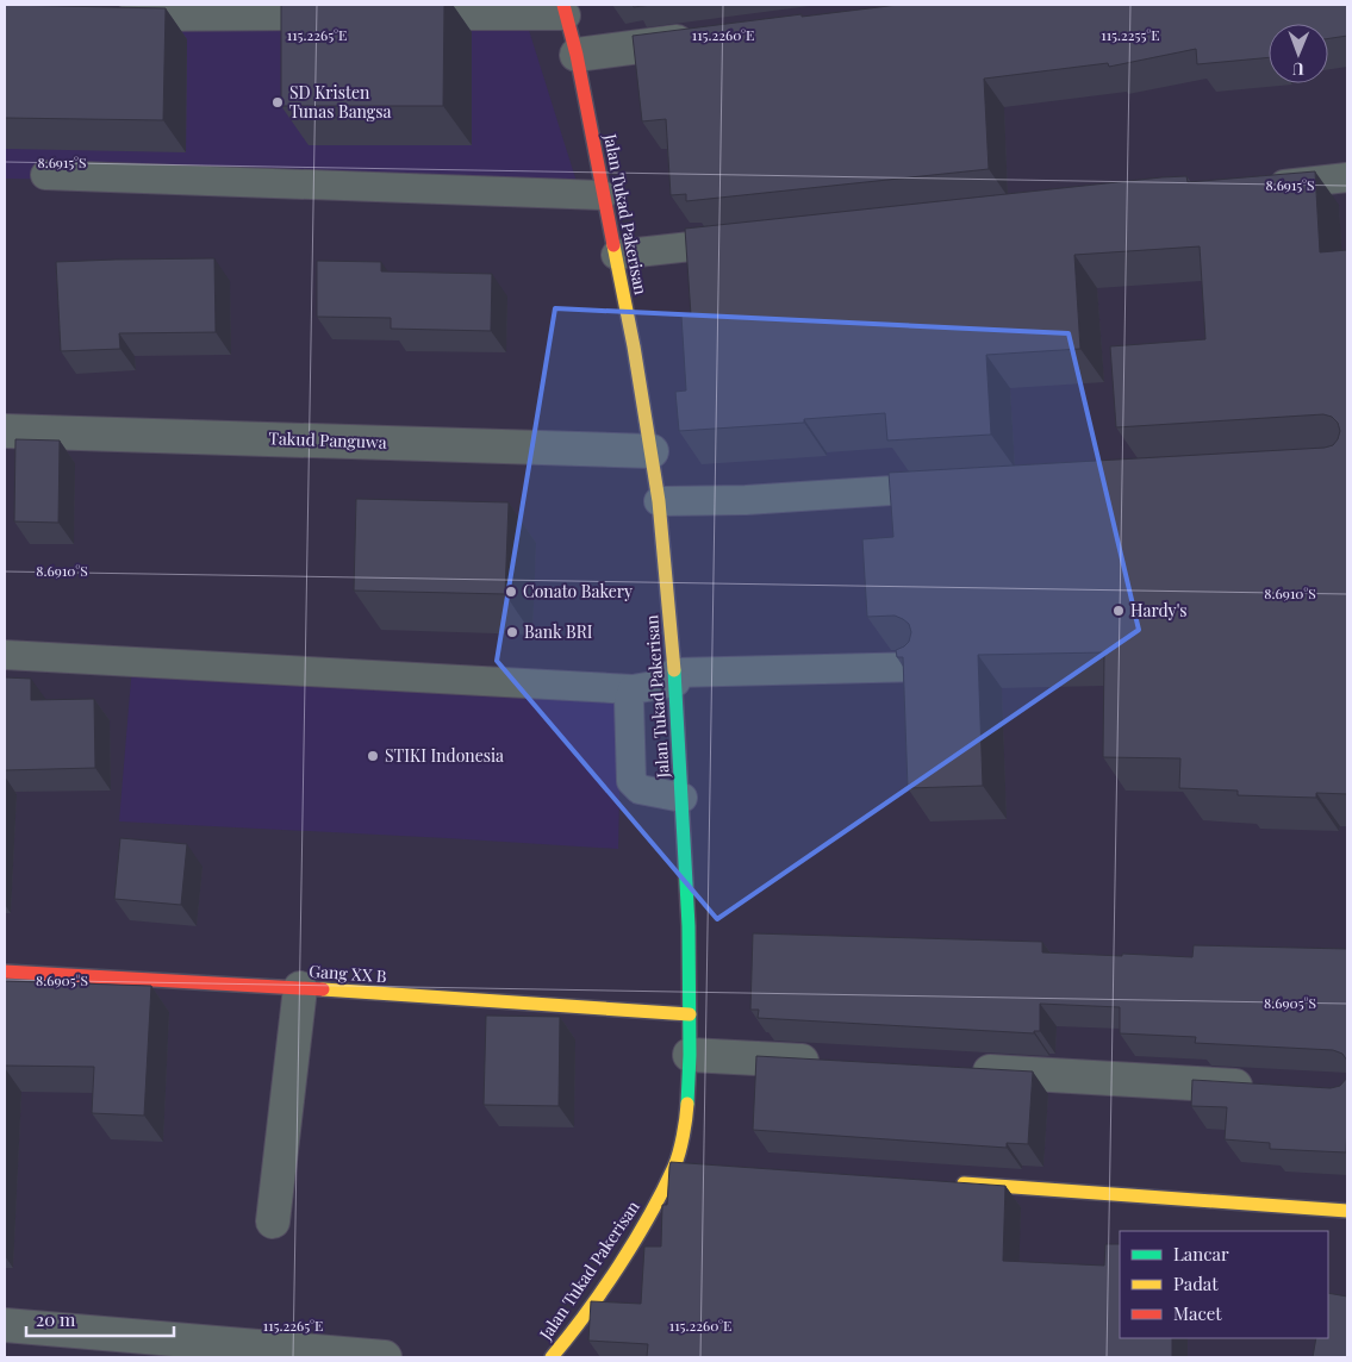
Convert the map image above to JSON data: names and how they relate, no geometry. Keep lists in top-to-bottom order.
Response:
{
  "streets": {
    "street": ["Jalan Tukad Pakerisan", "Takud Panguwa", "Gang XX B"]
  },
  "crossings": [
    ["Jalan Tukad Pakerisan", "Takud Panguwa"],
    ["Jalan Tukad Pakerisan", "Gang XX B"]
  ],
  "places": [
    "SD Kristen Tunas Bangsa",
    "Conato Bakery",
    "Hardy's",
    "Bank BRI",
    "STIKI Indonesia"
  ],
  "legend": ["Lancar", "Padat", "Macet"],
  "scale_bar": "20 m",
  "north": "bottom",
  "coordinates": [
    "115.2265°E",
    "115.2260°E",
    "115.2255°E",
    "8.6915°S",
    "8.6910°S",
    "8.6905°S"
  ]
}
